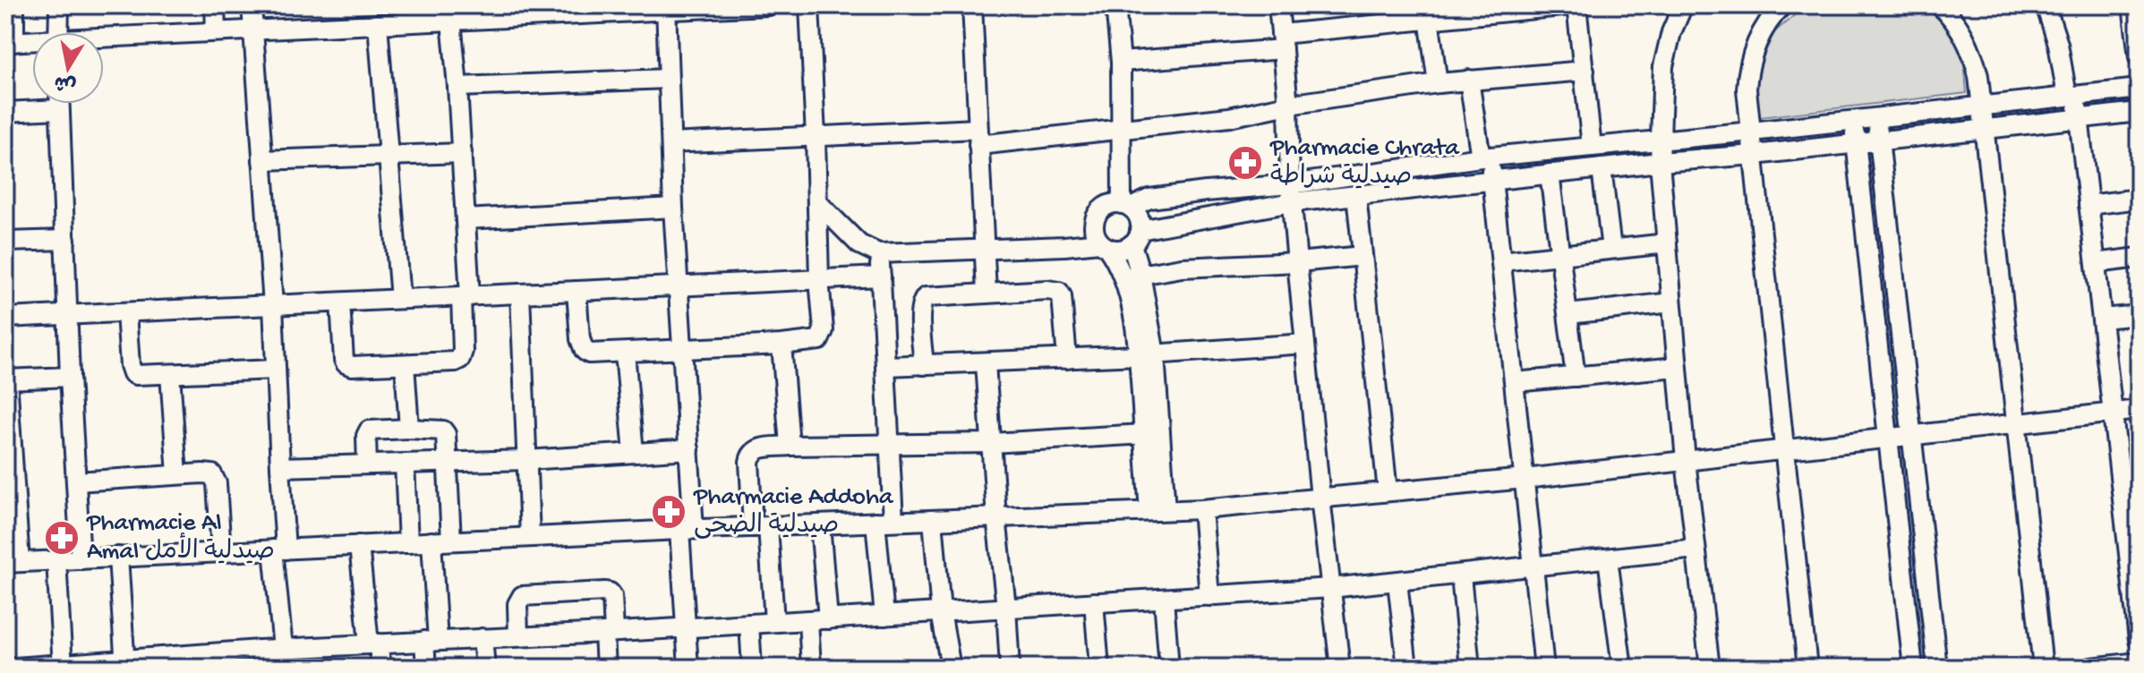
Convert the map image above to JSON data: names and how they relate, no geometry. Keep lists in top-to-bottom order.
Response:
{
  "places": {
    "pharmacy": ["Pharmacie Chrata صيدلية شراطة", "Pharmacie Addoha صيدلية الضحى", "Pharmacie Al Amal صيدلية الأمل"]
  },
  "north": "bottom"
}
